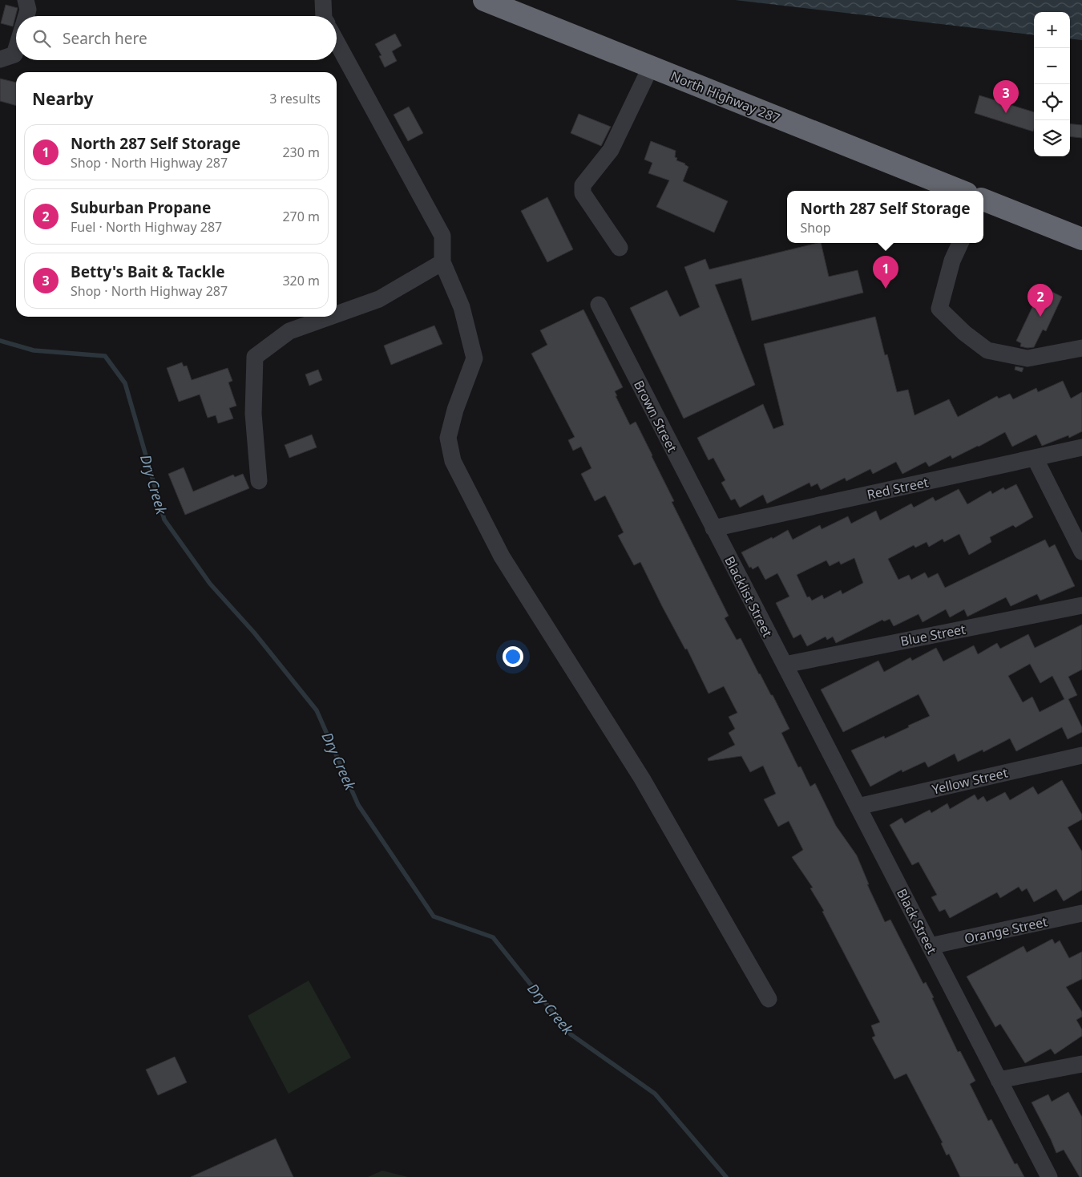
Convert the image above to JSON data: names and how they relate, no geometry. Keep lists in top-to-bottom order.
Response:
{
  "streets": {
    "highway": ["North Highway 287"],
    "street": [
      "Brown Street",
      "Red Street",
      "Blacklist Street",
      "Blue Street",
      "Yellow Street",
      "Black Street",
      "Orange Street"
    ]
  },
  "crossings": [
    ["Brown Street", "Red Street"],
    ["Brown Street", "Blacklist Street"],
    ["Red Street", "Blacklist Street"],
    ["Blacklist Street", "Blue Street"],
    ["Blacklist Street", "Black Street"],
    ["Blue Street", "Black Street"],
    ["Yellow Street", "Black Street"],
    ["Black Street", "Orange Street"]
  ],
  "water": ["Dry Creek"],
  "page": {
    "map_buttons": ["+", "−"],
    "search": "Search here",
    "heading": ["Nearby", "3 results"],
    "pins": ["3", "1", "2"],
    "list": [
      {
        "mark": "1",
        "name": "North 287 Self Storage",
        "note": "Shop · North Highway 287",
        "value": "230 m"
      },
      {
        "mark": "2",
        "name": "Suburban Propane",
        "note": "Fuel · North Highway 287",
        "value": "270 m"
      },
      {
        "mark": "3",
        "name": "Betty's Bait & Tackle",
        "note": "Shop · North Highway 287",
        "value": "320 m"
      }
    ],
    "popup": ["North 287 Self Storage", "Shop"]
  }
}
